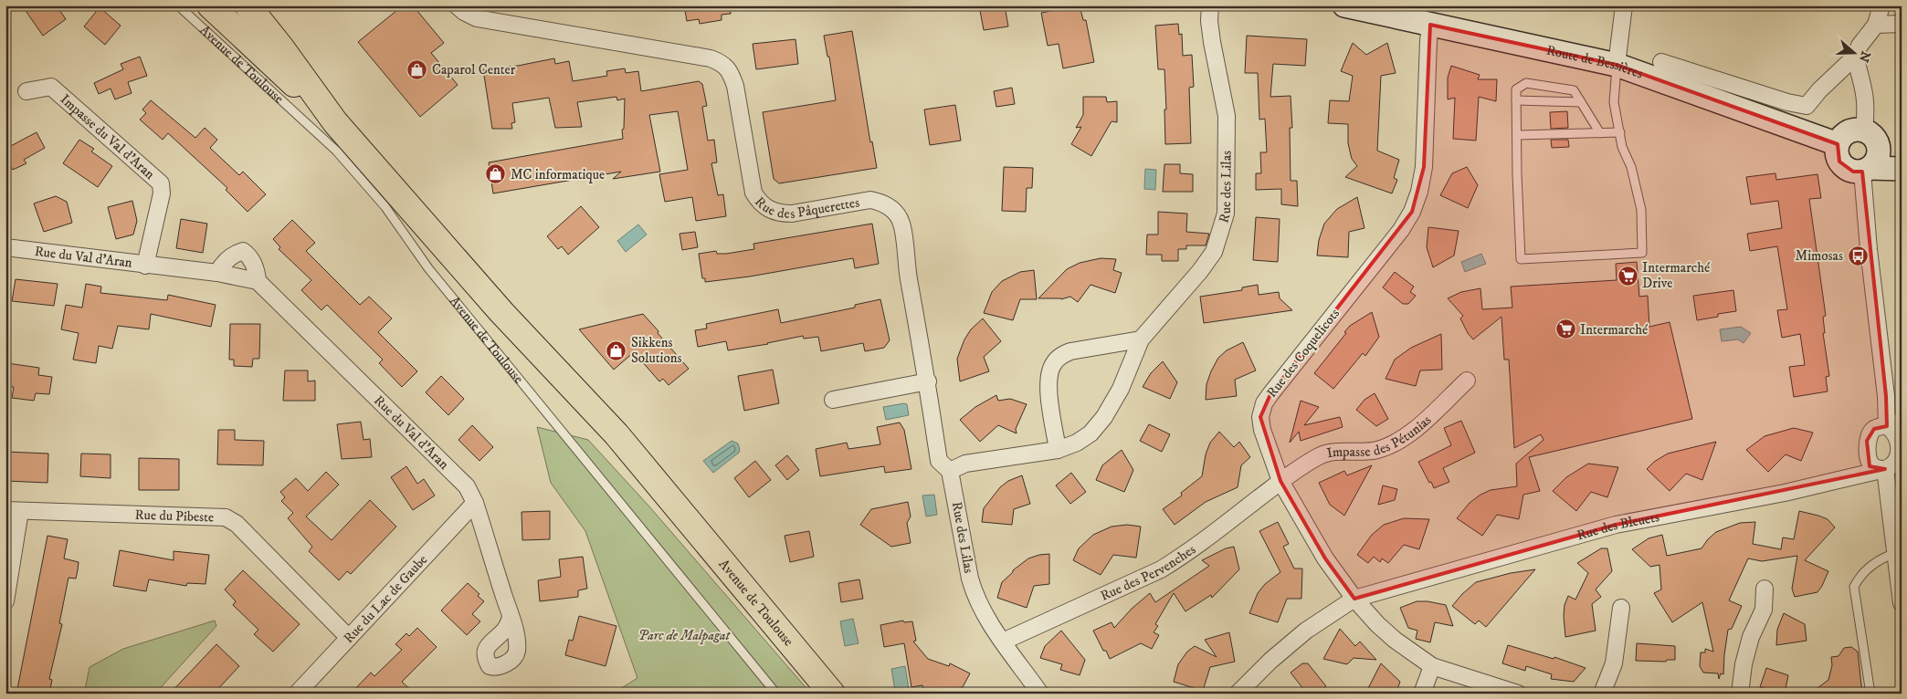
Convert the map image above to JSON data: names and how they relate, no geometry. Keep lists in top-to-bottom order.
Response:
{
  "streets": {
    "main road": ["Route de Bessières", "Avenue de Toulouse"],
    "street": [
      "Impasse du Val d'Aran",
      "Rue des Lilas",
      "Rue des Pâquerettes",
      "Rue du Val d'Aran",
      "Rue des Coquelicots",
      "Impasse des Pétunias",
      "Rue du Pibeste",
      "Rue des Bleuets",
      "Rue des Pervenches",
      "Rue du Lac de Gaube"
    ]
  },
  "crossings": [
    ["Route de Bessières", "Rue des Coquelicots"],
    ["Impasse du Val d'Aran", "Rue du Val d'Aran"],
    ["Rue des Lilas", "Rue des Pâquerettes"],
    ["Rue des Lilas", "Rue des Pervenches"],
    ["Rue du Val d'Aran", "Rue du Lac de Gaube"],
    ["Rue des Coquelicots", "Impasse des Pétunias"],
    ["Rue des Coquelicots", "Rue des Bleuets"],
    ["Rue des Coquelicots", "Rue des Pervenches"],
    ["Impasse des Pétunias", "Rue des Pervenches"],
    ["Rue du Pibeste", "Rue du Lac de Gaube"]
  ],
  "parks": ["Parc de Malpagat"],
  "places": {
    "shop": ["Caparol Center", "MC informatique", "Sikkens Solutions"],
    "bus stop": ["Mimosas"],
    "supermarket": ["Intermarché Drive", "Intermarché"]
  },
  "north": "right"
}
